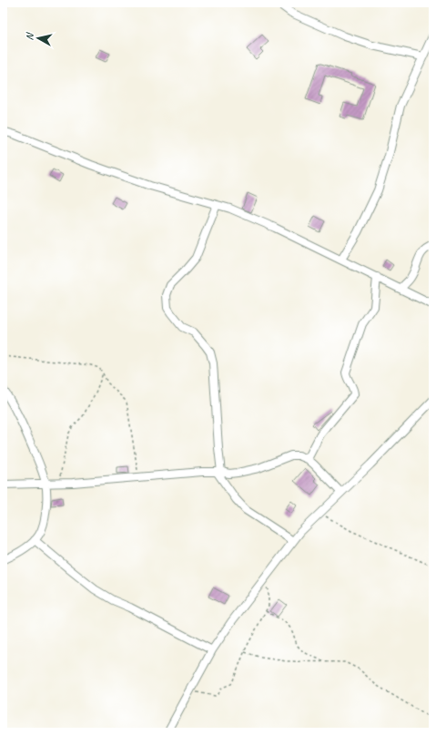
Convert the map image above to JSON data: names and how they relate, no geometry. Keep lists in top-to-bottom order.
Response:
{
  "north": "left"
}
